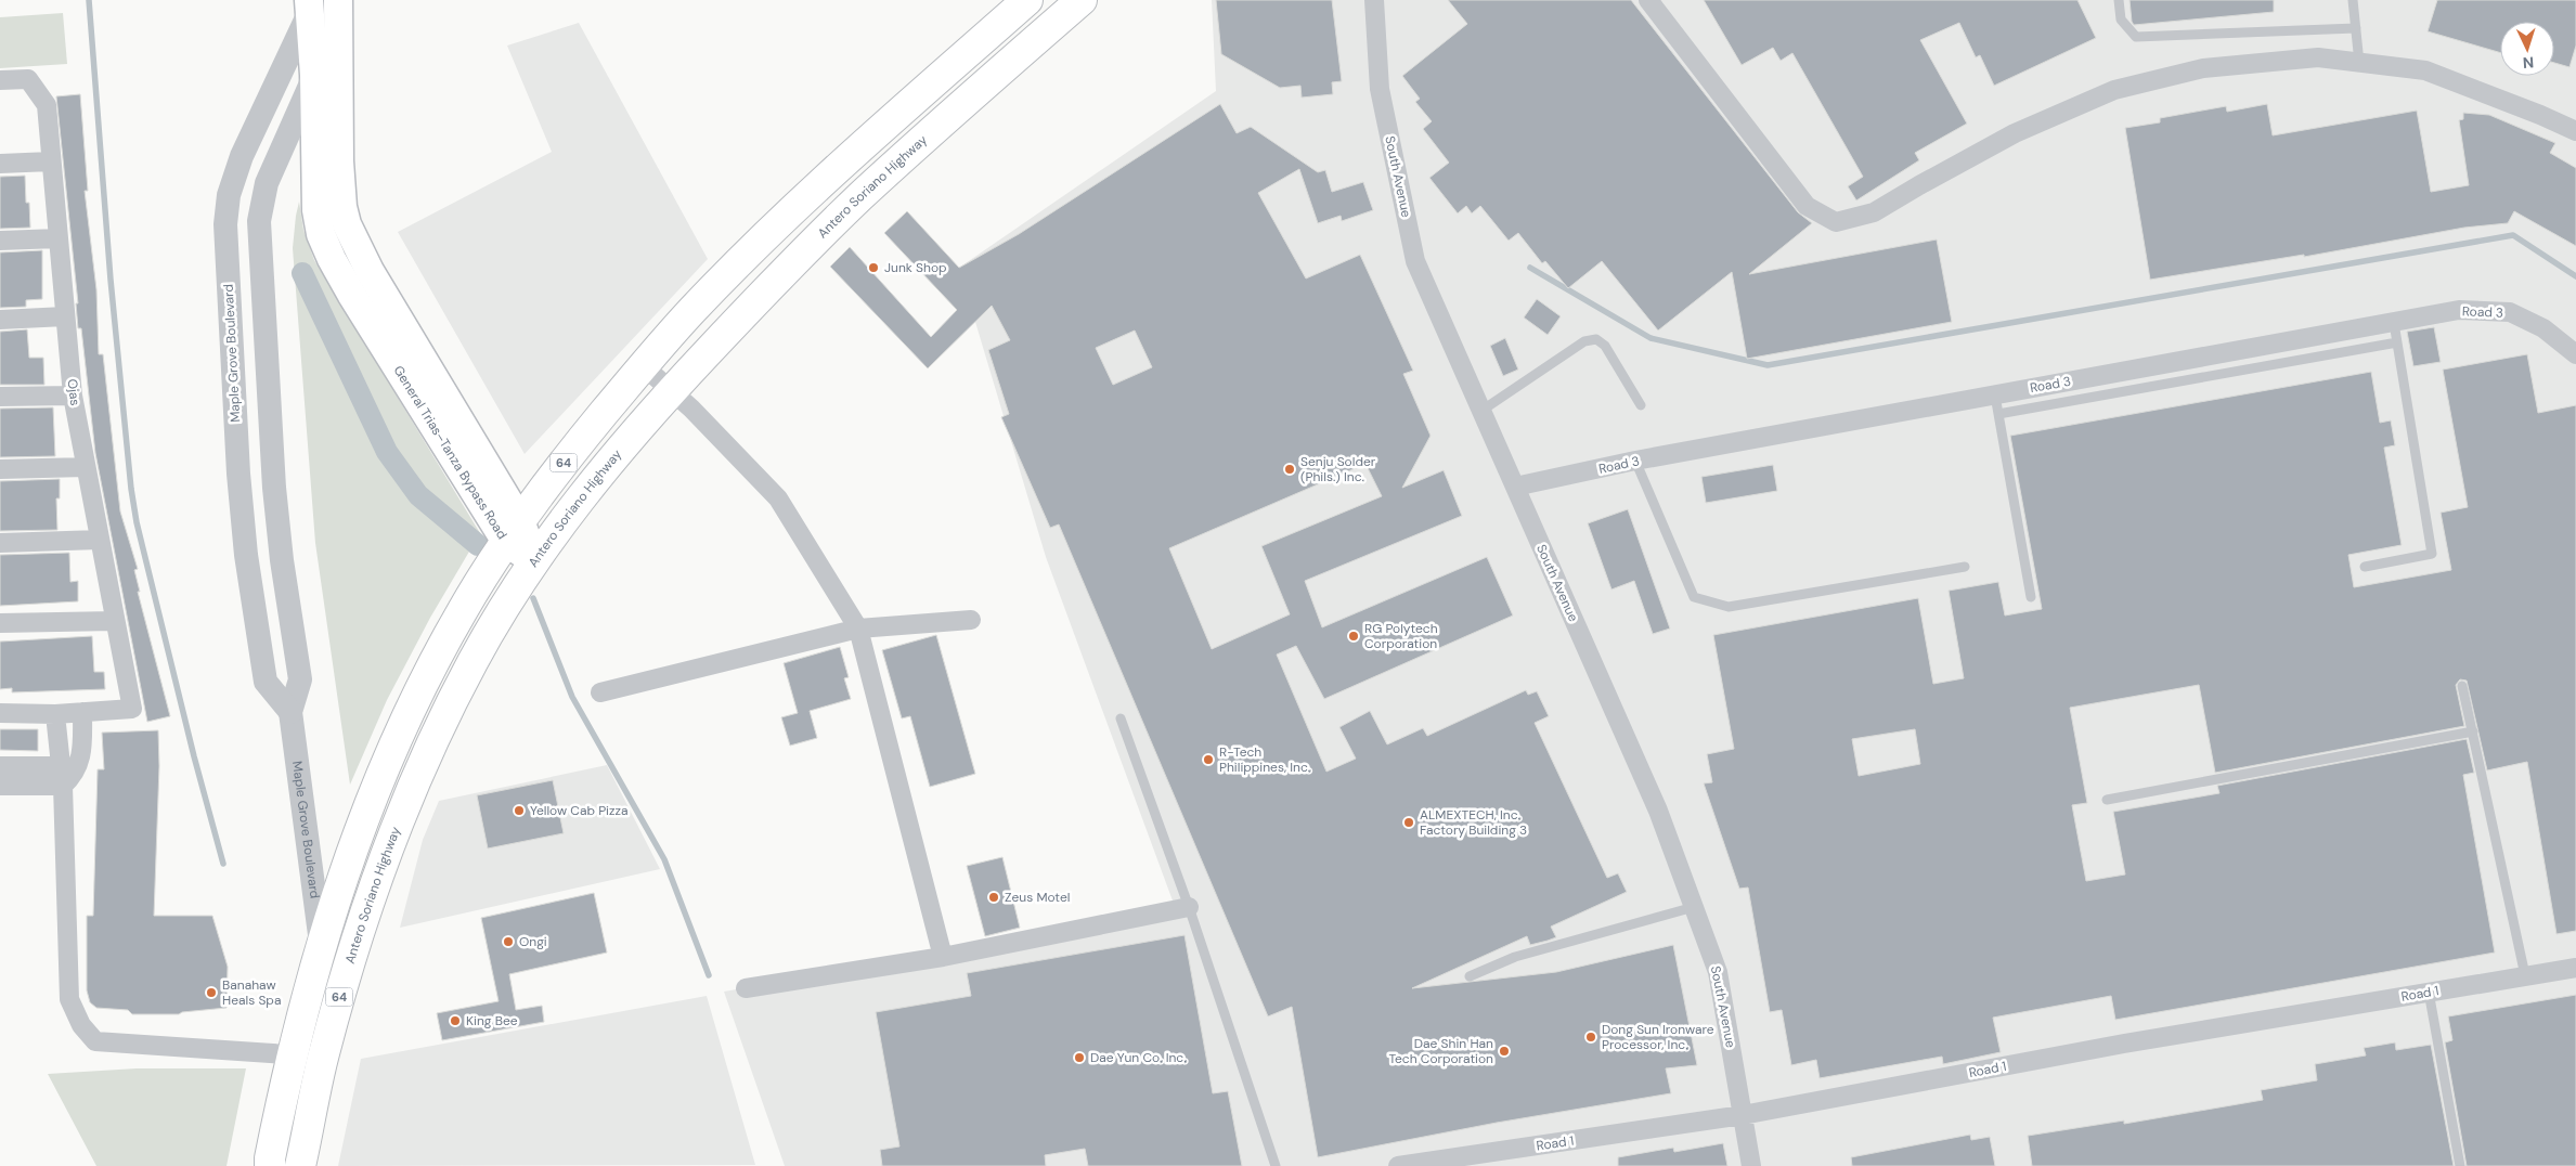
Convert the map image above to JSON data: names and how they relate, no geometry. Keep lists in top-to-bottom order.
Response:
{
  "streets": {
    "main road": ["Antero Soriano Highway", "General Trias–Tanza Bypass Road", "64"],
    "street": [
      "South Avenue",
      "Road 3",
      "Maple Grove Boulevard",
      "Ojas",
      "Road 1"
    ]
  },
  "crossings": [
    ["South Avenue", "Road 3"],
    ["South Avenue", "Road 1"],
    ["Antero Soriano Highway", "General Trias–Tanza Bypass Road"],
    ["Maple Grove Boulevard", "General Trias–Tanza Bypass Road"],
    ["Maple Grove Boulevard", "64"],
    ["General Trias–Tanza Bypass Road", "64"]
  ],
  "places": [
    "Junk Shop",
    "Senju Solder (Phils.) Inc.",
    "RG Polytech Corporation",
    "R-Tech Philippines, Inc.",
    "Yellow Cab Pizza",
    "ALMEXTECH, Inc. Factory Building 3",
    "Zeus Motel",
    "Ongi",
    "Banahaw Heals Spa",
    "King Bee",
    "Dong Sun Ironware Processor, Inc.",
    "Dae Shin Han Tech Corporation",
    "Dae Yun Co. Inc."
  ],
  "north": "bottom"
}
